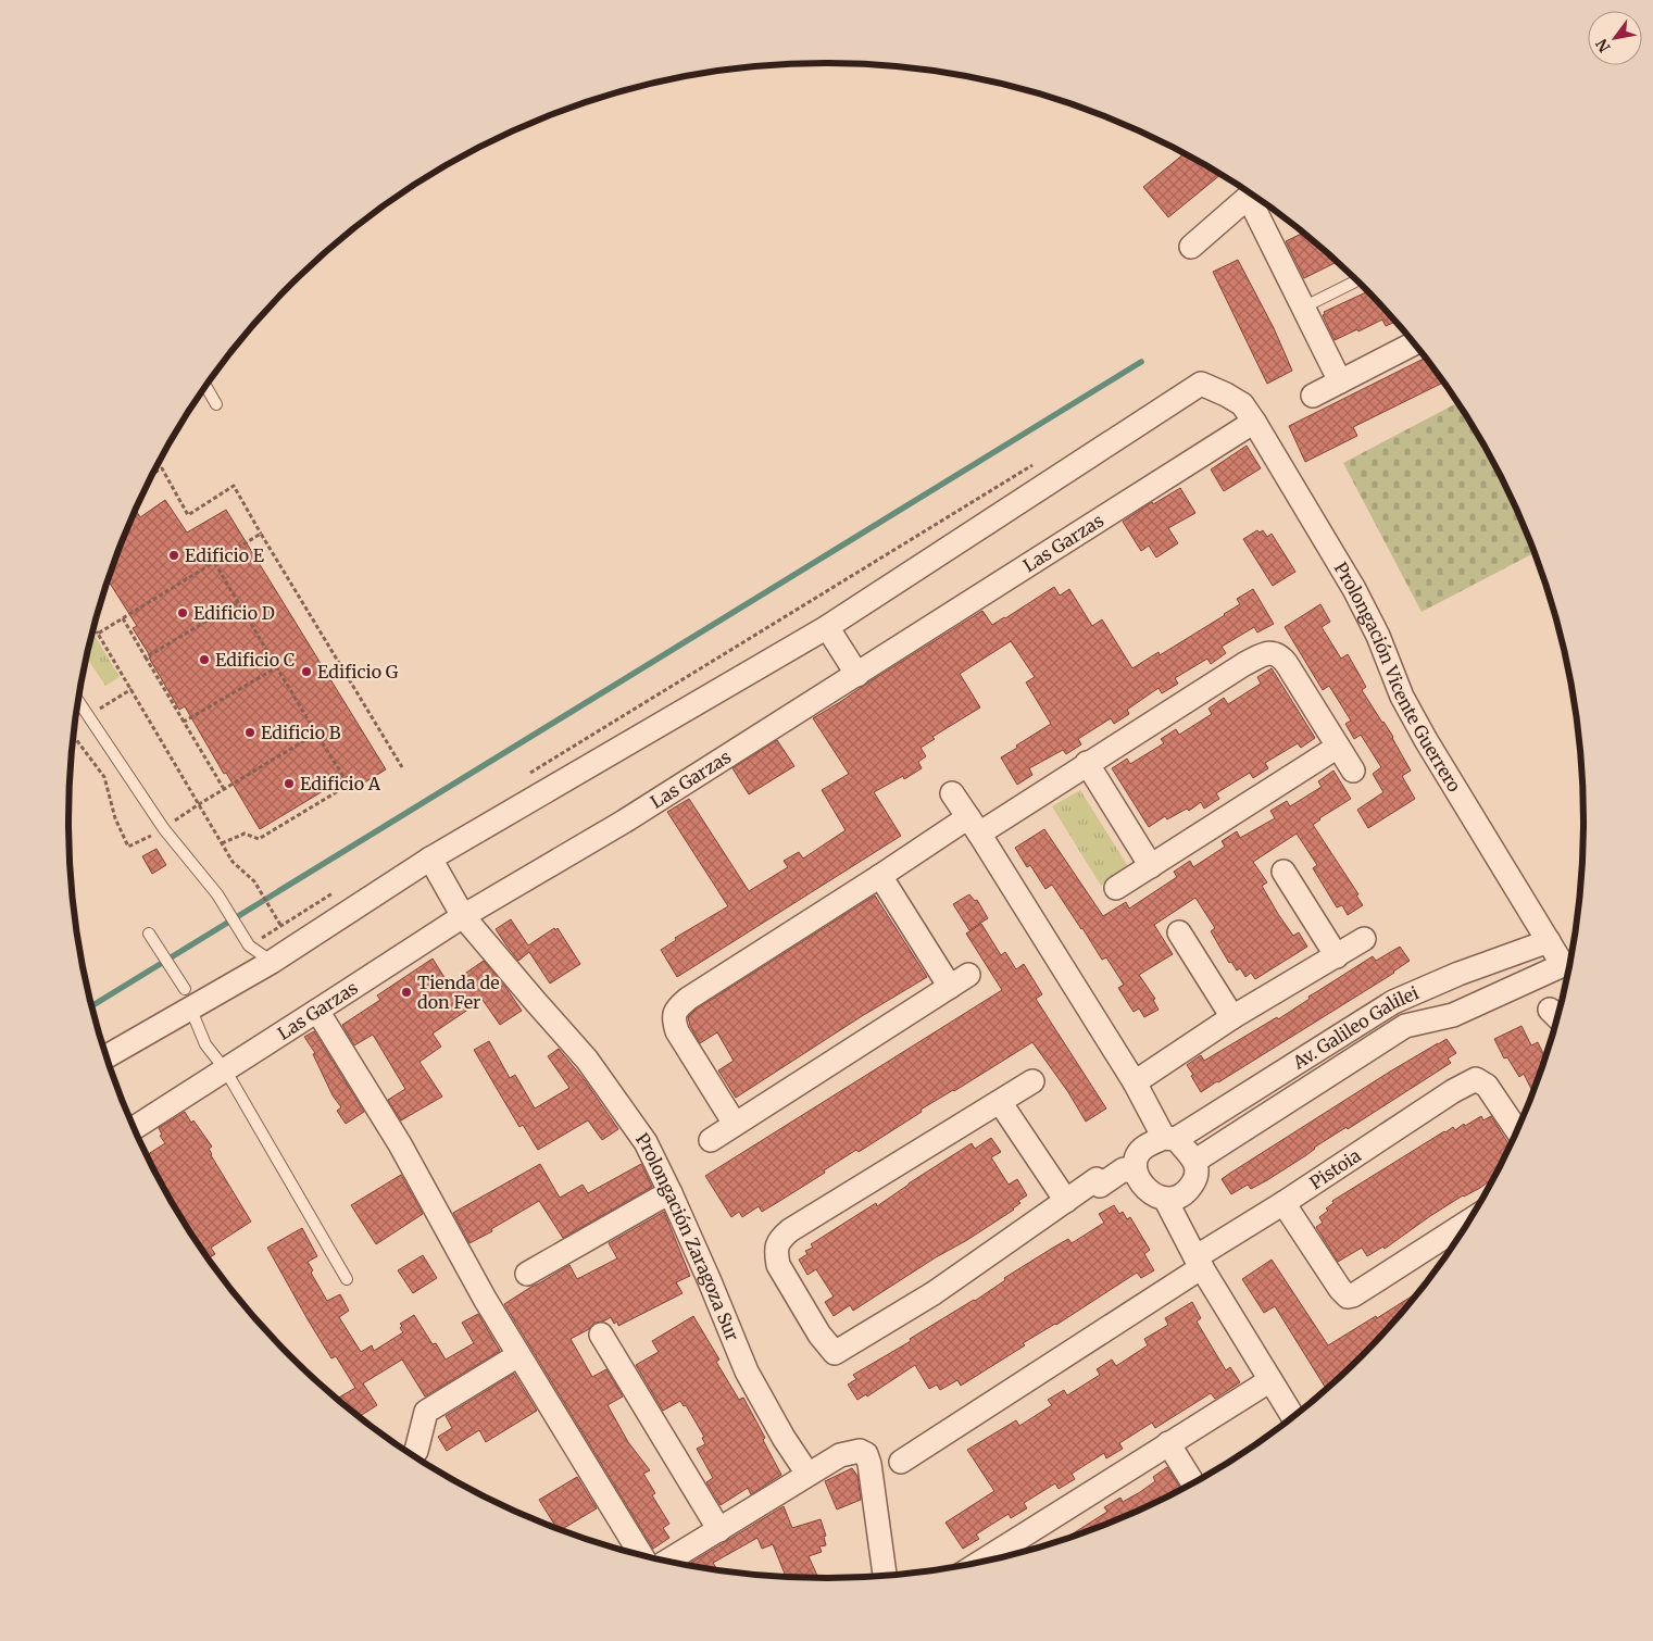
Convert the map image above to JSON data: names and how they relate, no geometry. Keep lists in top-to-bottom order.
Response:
{
  "streets": {
    "street": [
      "Las Garzas",
      "Prolongación Vicente Guerrero",
      "Av. Galileo Galilei",
      "Pistoia",
      "Prolongación Zaragoza Sur"
    ]
  },
  "crossings": [
    ["Las Garzas", "Prolongación Vicente Guerrero"],
    ["Las Garzas", "Prolongación Zaragoza Sur"],
    ["Prolongación Vicente Guerrero", "Av. Galileo Galilei"]
  ],
  "places": [
    "Edificio E",
    "Edificio D",
    "Edificio C",
    "Edificio G",
    "Edificio B",
    "Edificio A",
    "Tienda de don Fer"
  ],
  "north": "bottom left"
}
